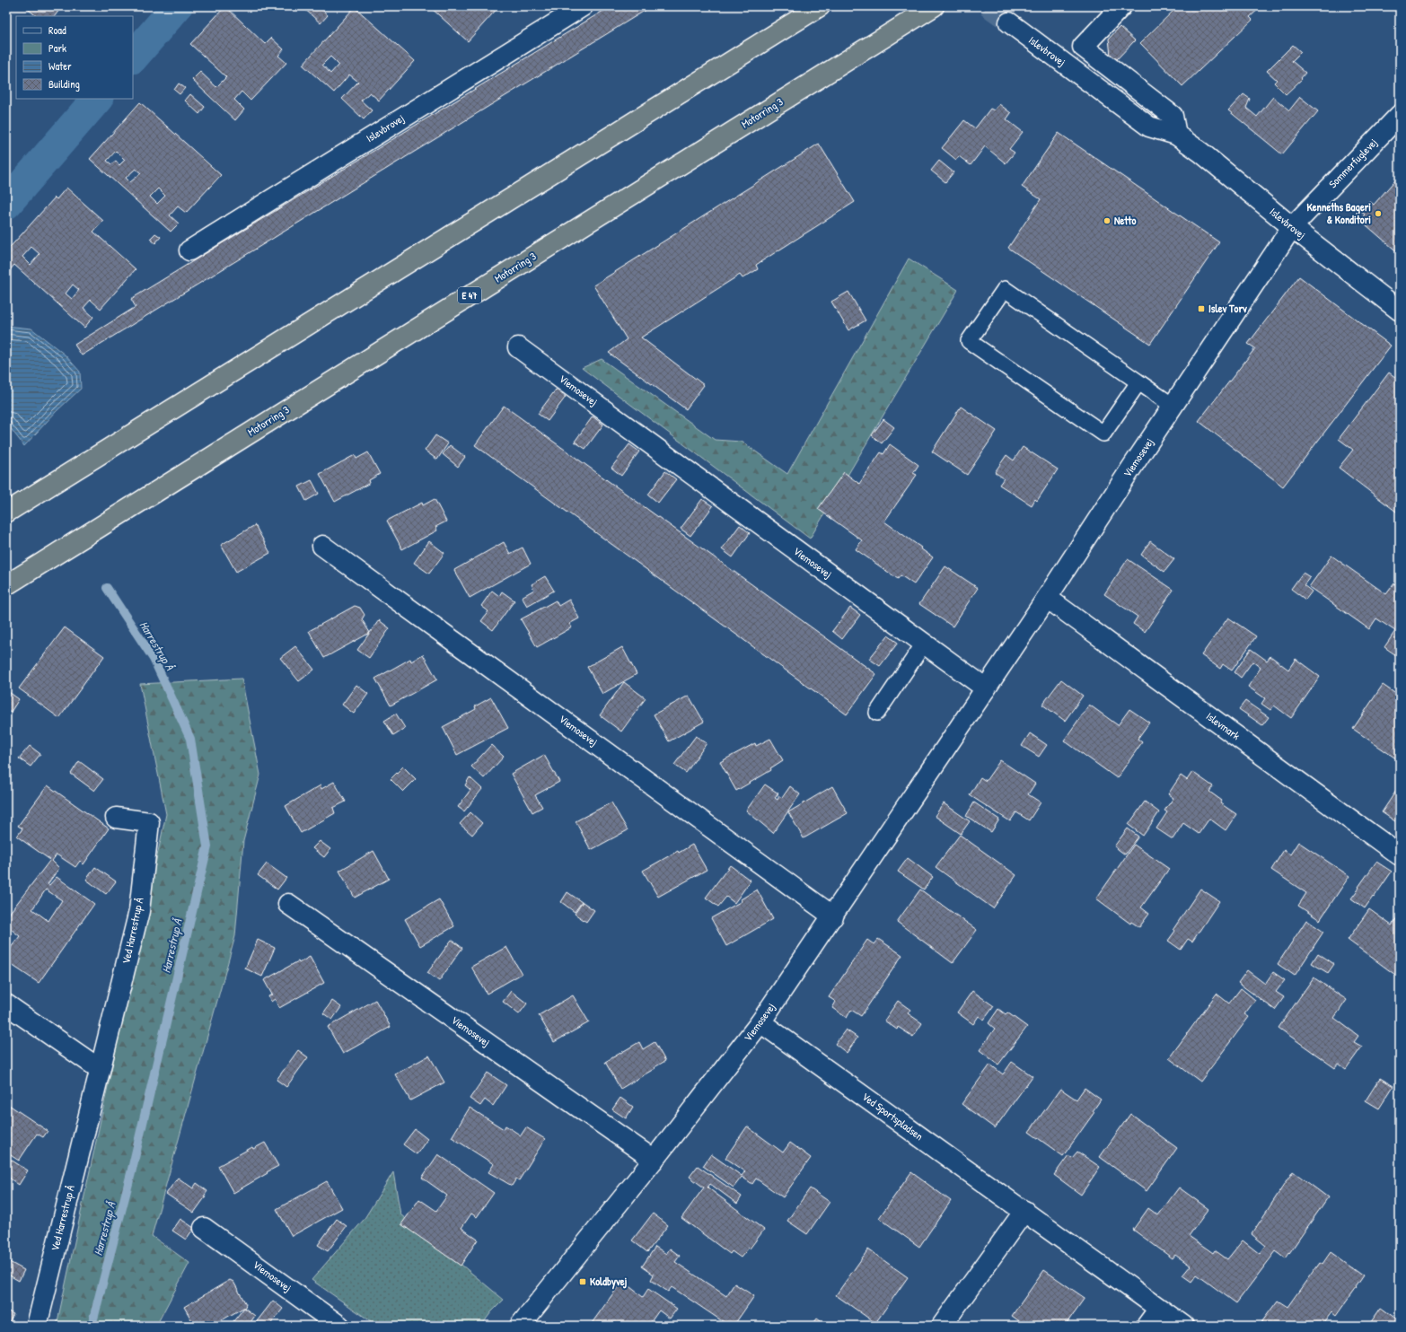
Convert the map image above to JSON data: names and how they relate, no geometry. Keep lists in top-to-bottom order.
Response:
{
  "streets": {
    "highway": ["Motorring 3", "E 47"],
    "street": [
      "Islevbrovej",
      "Sommerfuglevej",
      "Viemosevej",
      "Islevmark",
      "Ved Harrestrup Å",
      "Ved Sportspladsen"
    ]
  },
  "crossings": [
    ["Islevbrovej", "Sommerfuglevej"],
    ["Islevbrovej", "Viemosevej"],
    ["Sommerfuglevej", "Viemosevej"],
    ["Viemosevej", "Islevmark"],
    ["Viemosevej", "Ved Sportspladsen"]
  ],
  "water": ["Harrestrup Å"],
  "places": {
    "other": ["Kenneths Bageri & Konditori", "Netto"],
    "transit": ["Islev Torv", "Koldbyvej"]
  },
  "legend": [
    "Road",
    "Park",
    "Water",
    "Building"
  ]
}
